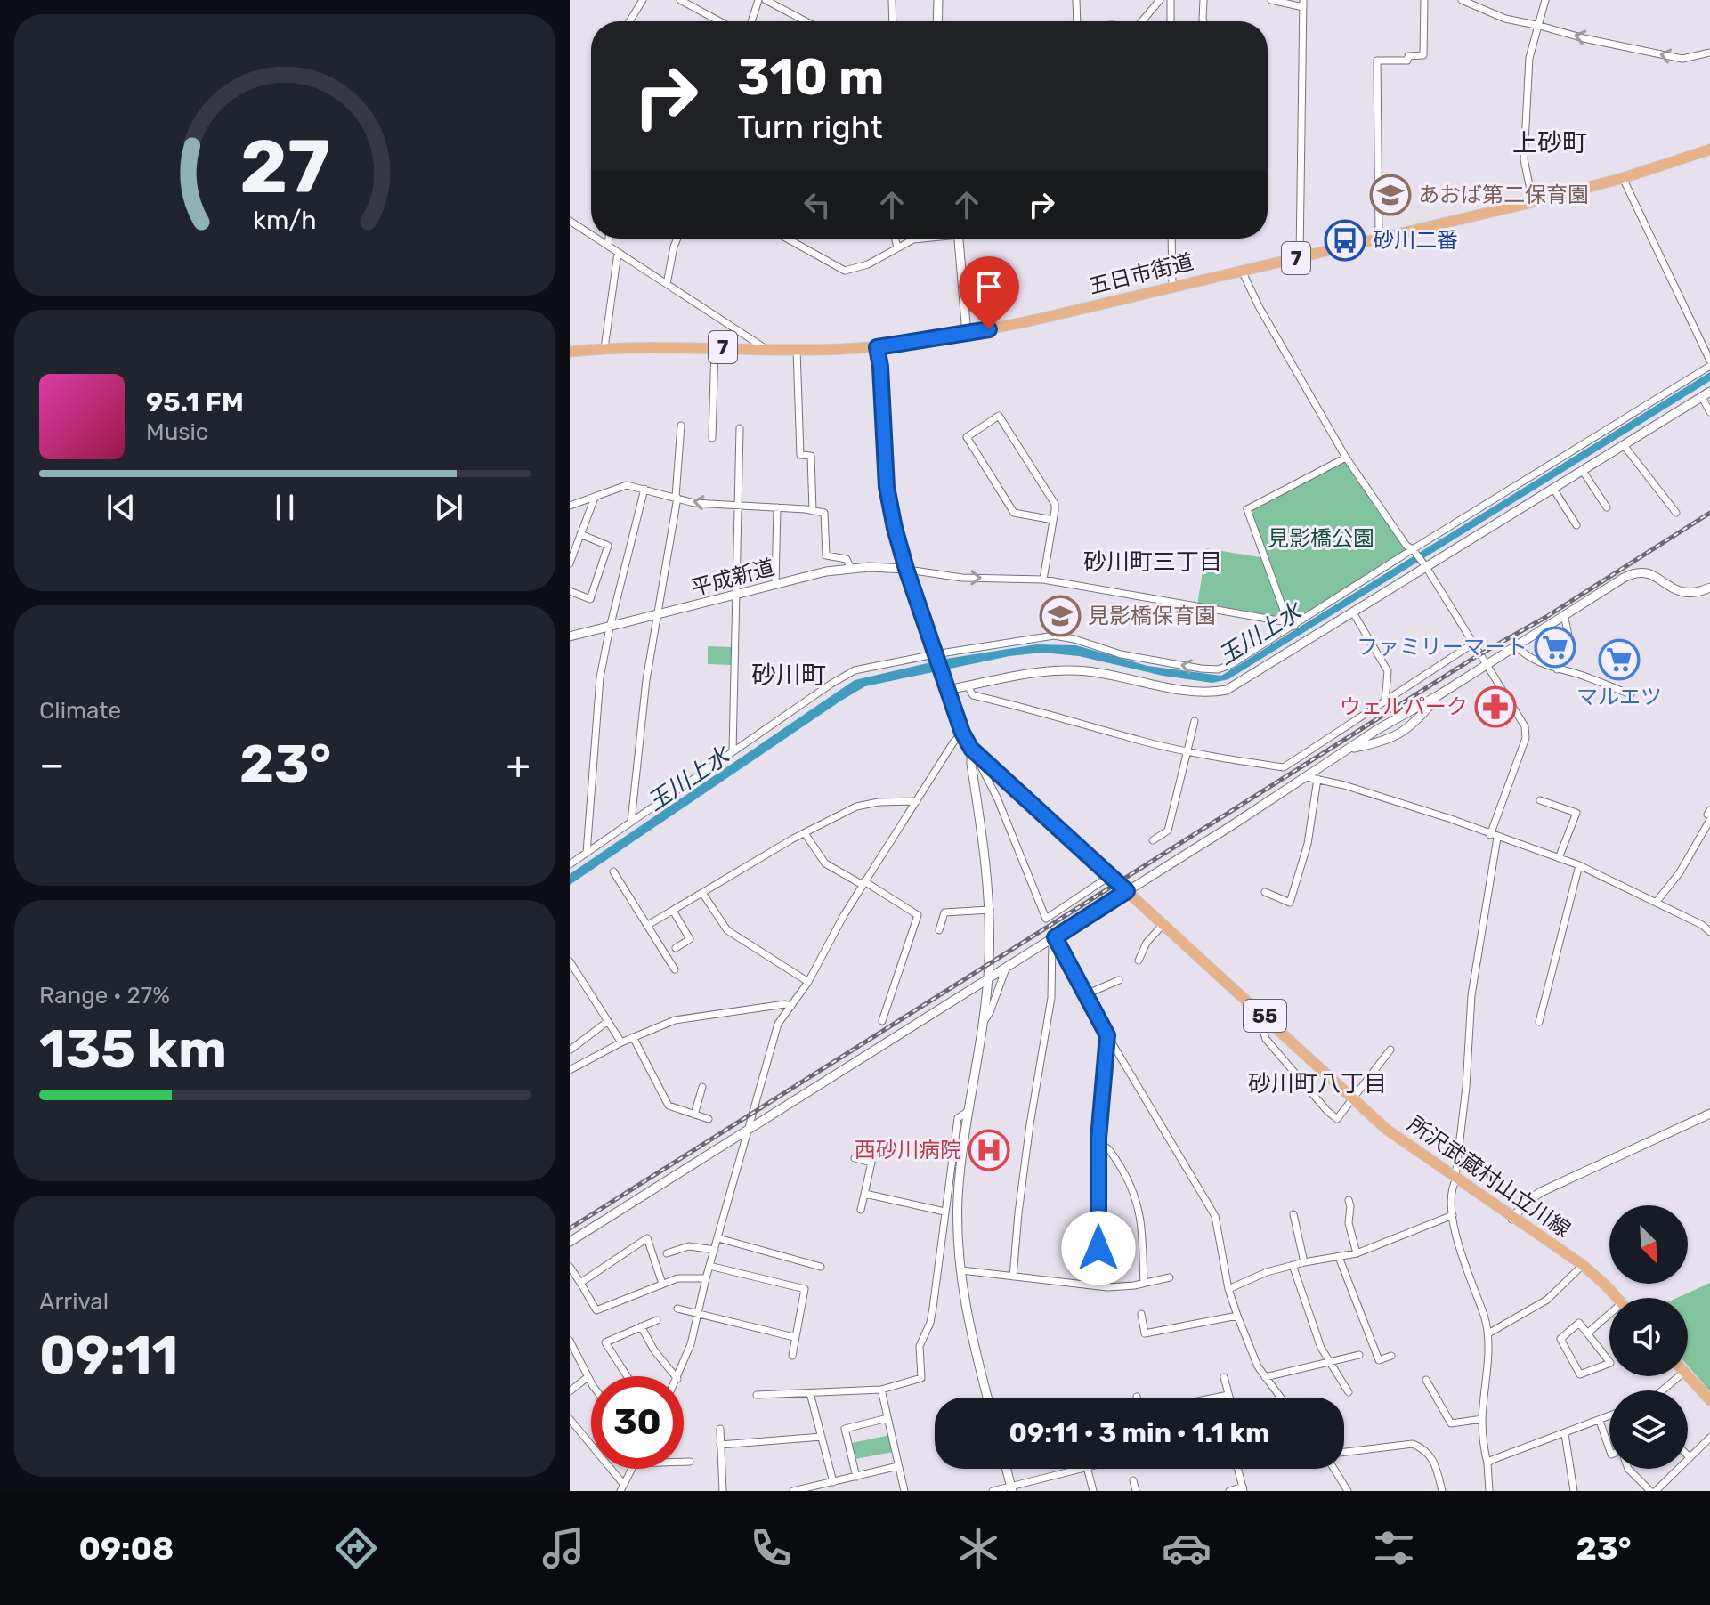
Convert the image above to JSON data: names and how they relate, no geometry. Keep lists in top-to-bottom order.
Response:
{
  "streets": {
    "main road": [
      "7",
      "五日市街道",
      "55",
      "所沢武蔵村山立川線"
    ],
    "street": ["平成新道"]
  },
  "crossings": [
    ["五日市街道", "55"],
    ["平成新道", "55"],
    ["55", "所沢武蔵村山立川線"]
  ],
  "districts": [
    "上砂町",
    "砂川町三丁目",
    "砂川町",
    "砂川町八丁目"
  ],
  "water": ["玉川上水"],
  "parks": ["見影橋公園"],
  "places": {
    "school or university": ["あおば第二保育園", "見影橋保育園"],
    "bus stop": ["砂川二番"],
    "supermarket": ["ファミリーマート", "マルエツ"],
    "pharmacy": ["ウェルパーク"],
    "hospital": ["西砂川病院"]
  },
  "north": "bottom right",
  "page": {
    "turn": ["310 m", "Turn right"],
    "song": ["95.1 FM", "Music"],
    "tile": [
      "Climate",
      ["Range · 27%", "135 km"],
      ["Arrival", "09:11"]
    ],
    "heat": ["−", "23°", "+"],
    "limit": "30",
    "trip": "09:11 · 3 min · 1.1 km",
    "tabs": ["09:08", "23°"],
    "gauge": ["27", "km/h"]
  }
}
